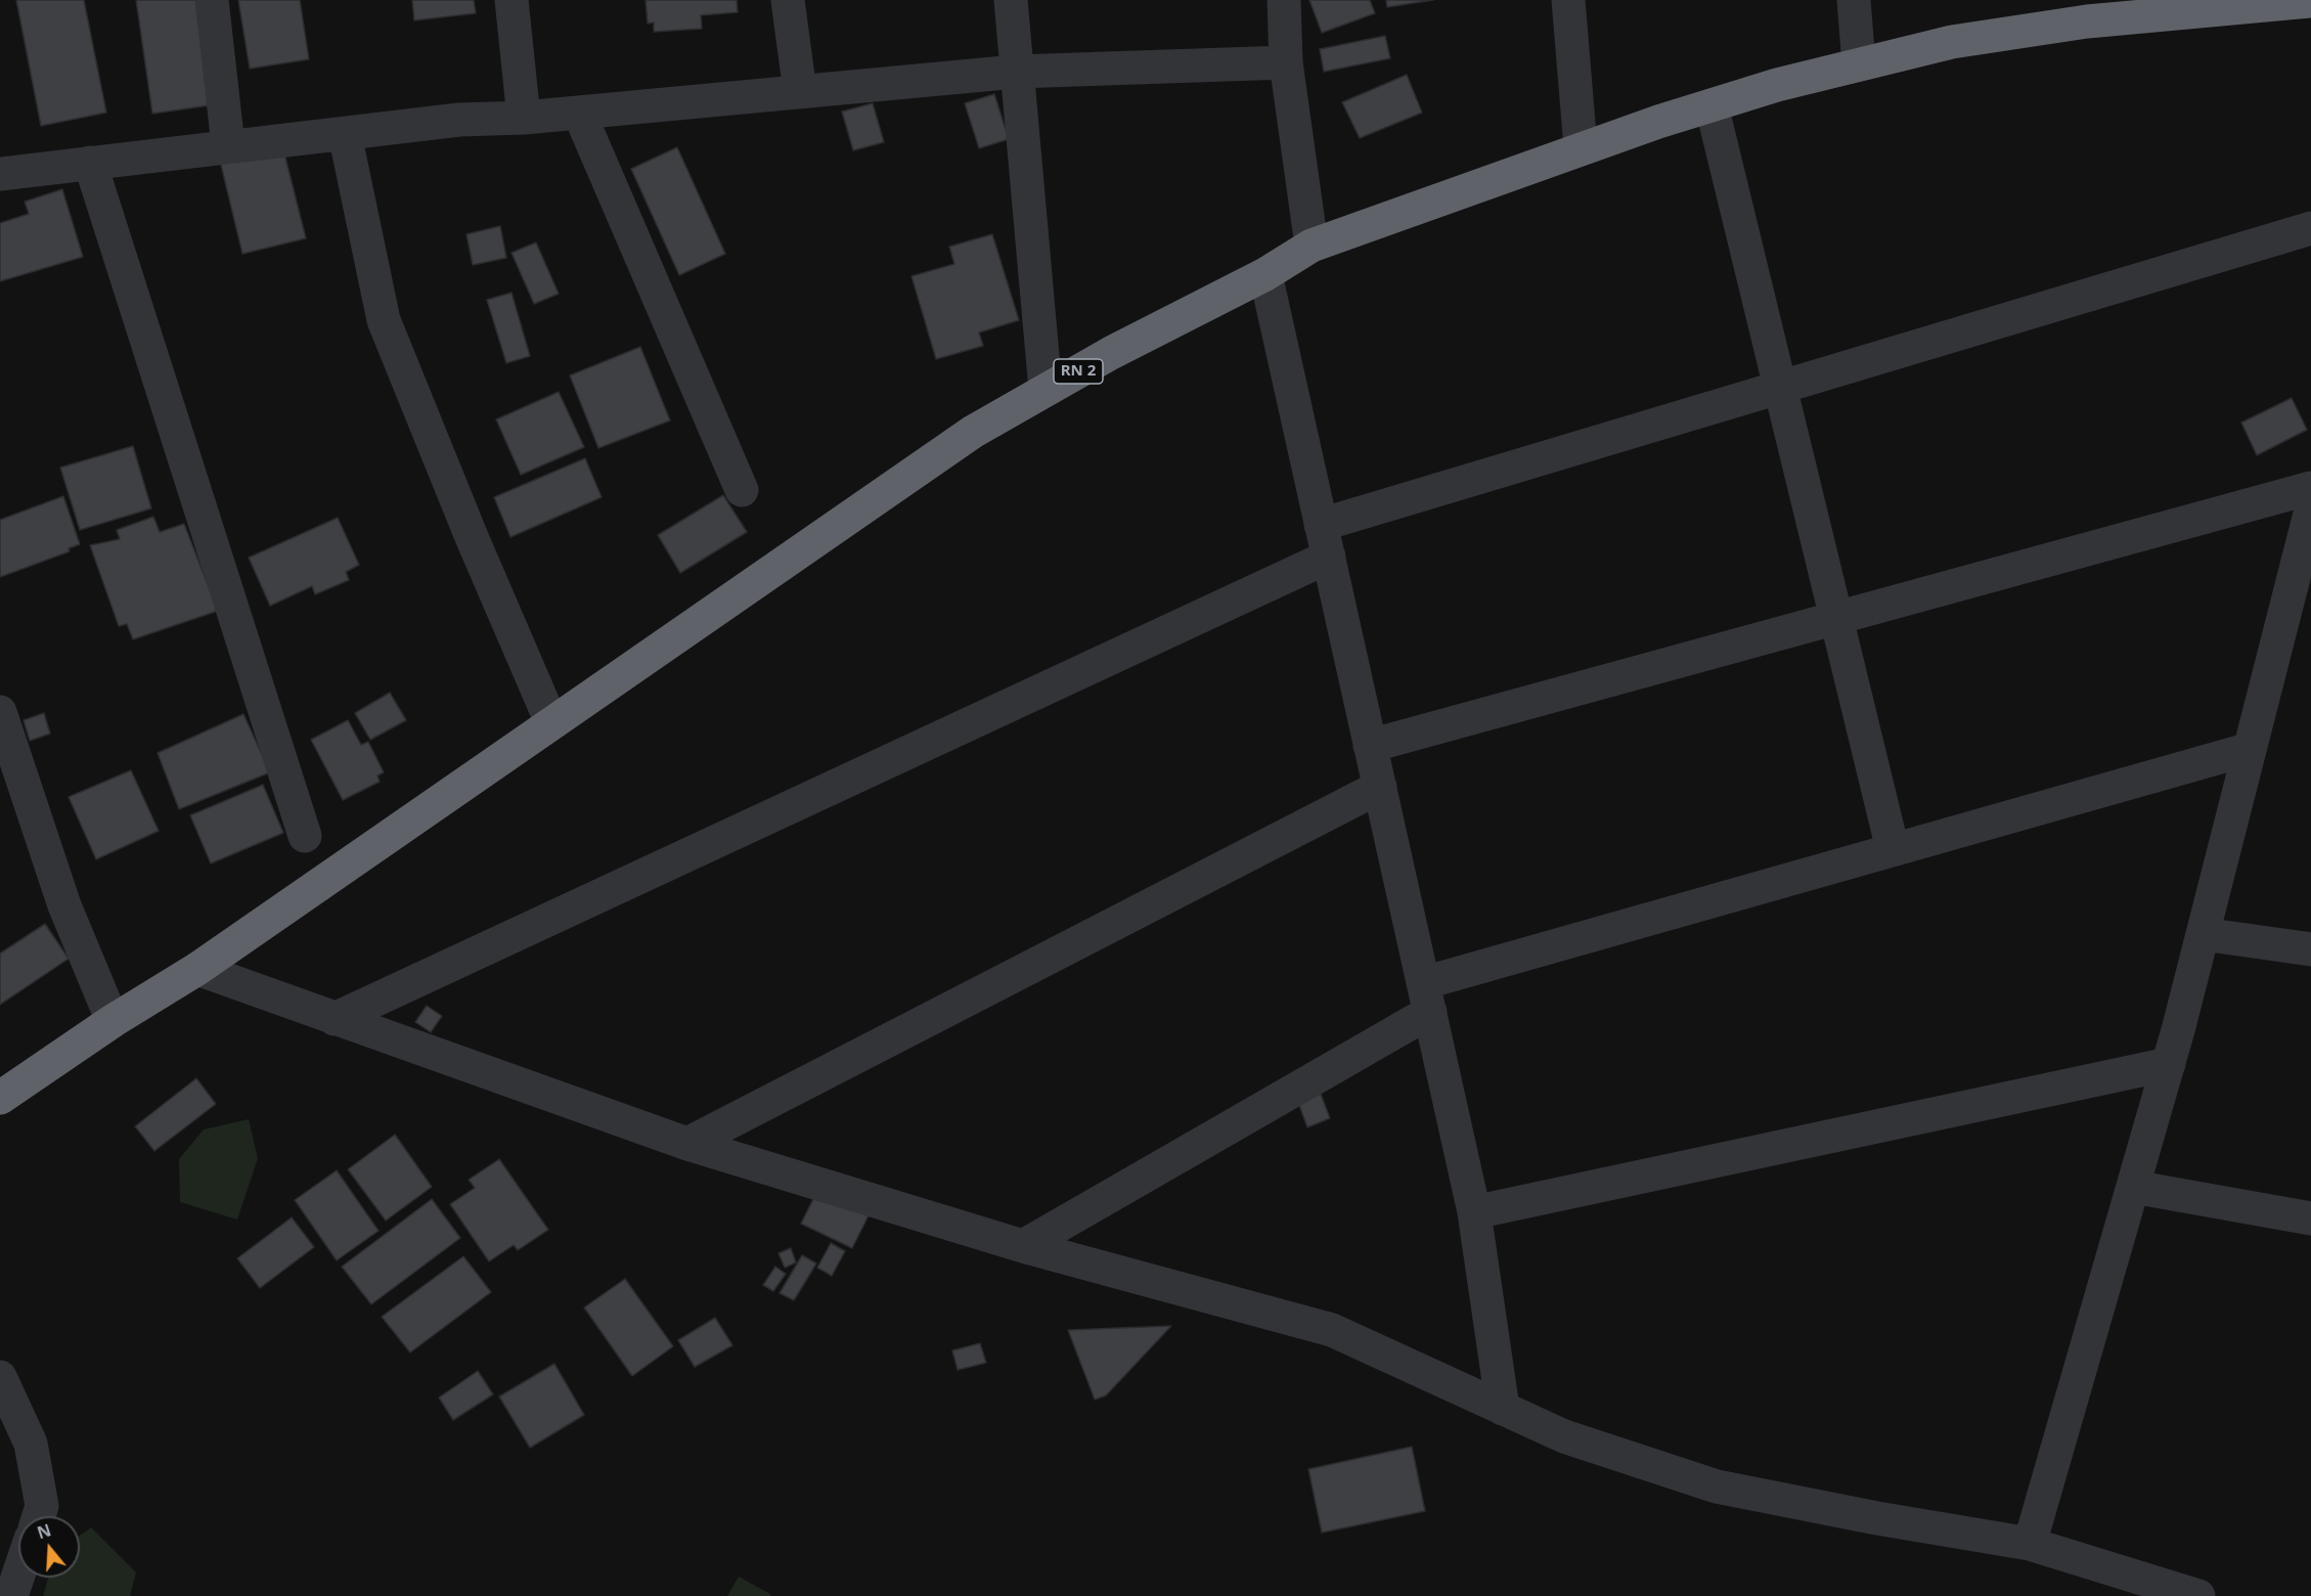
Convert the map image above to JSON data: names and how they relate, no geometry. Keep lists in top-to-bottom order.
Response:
{
  "streets": {
    "highway": ["RN 2"]
  },
  "north": "top"
}
